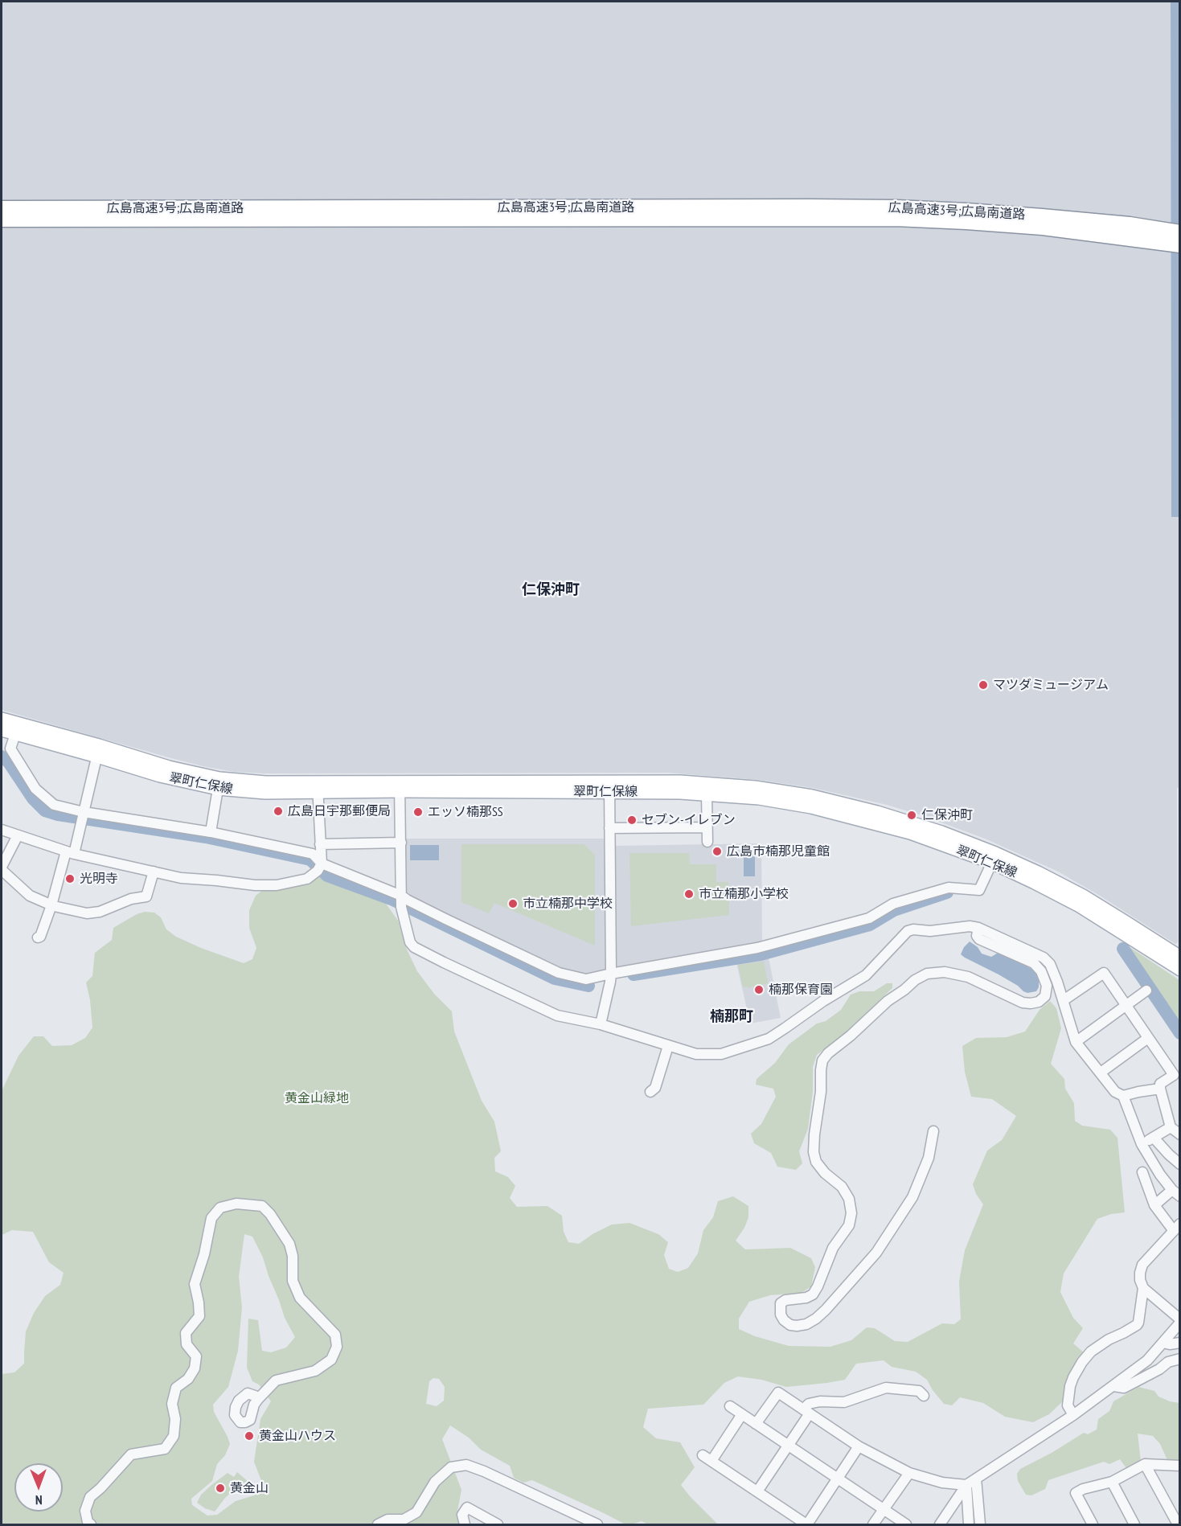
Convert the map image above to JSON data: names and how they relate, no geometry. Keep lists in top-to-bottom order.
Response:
{
  "streets": {
    "highway": ["広島高速3号;広島南道路"],
    "main road": ["翠町仁保線"]
  },
  "districts": ["仁保沖町", "楠那町"],
  "parks": ["黄金山緑地"],
  "places": [
    "マツダミュージアム",
    "広島日宇那郵便局",
    "エッソ楠那SS",
    "仁保沖町",
    "セブン-イレブン",
    "広島市楠那児童館",
    "光明寺",
    "市立楠那小学校",
    "市立楠那中学校",
    "楠那保育園",
    "黄金山ハウス",
    "黄金山"
  ],
  "north": "bottom"
}
